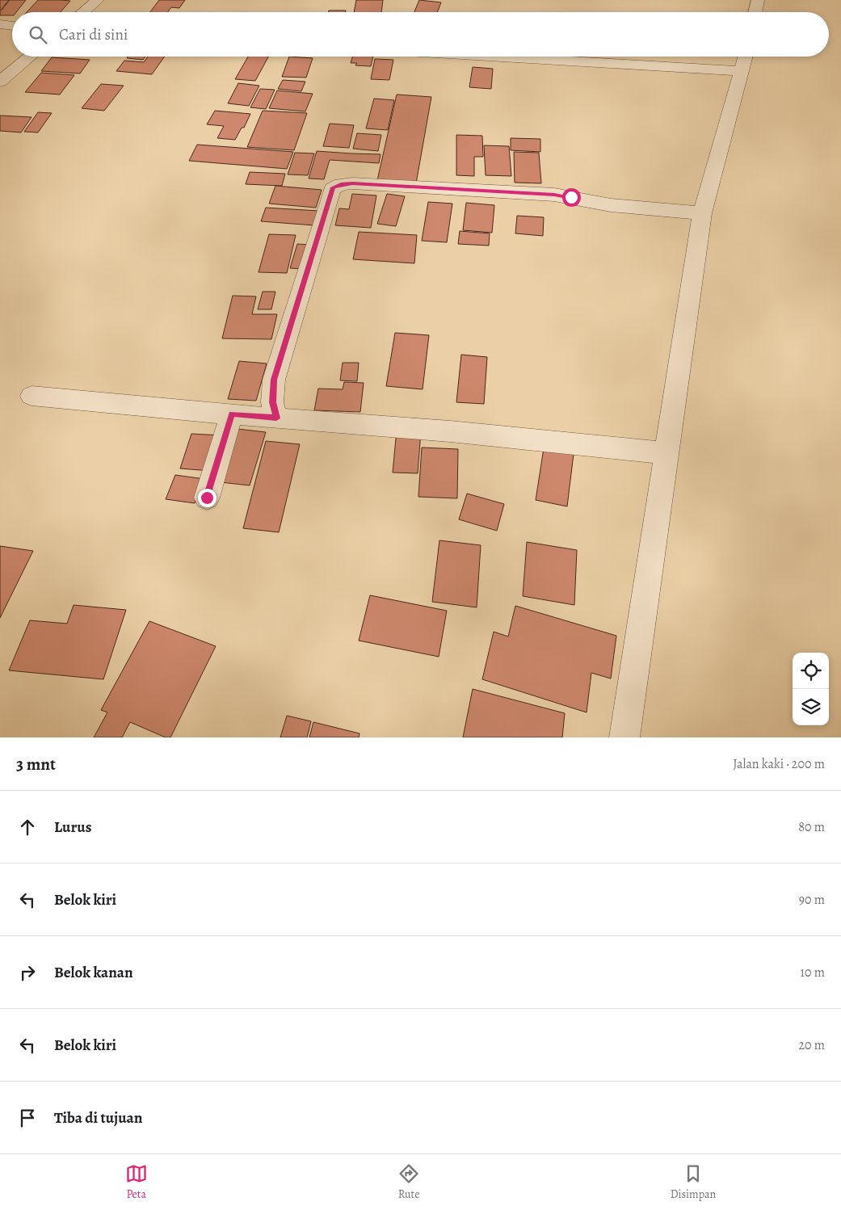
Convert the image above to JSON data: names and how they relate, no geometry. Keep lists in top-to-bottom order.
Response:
{
  "page": {
    "search": "Cari di sini",
    "heading": ["3 mnt", "Jalan kaki · 200 m"],
    "list": [
      ["Lurus", "80 m"],
      ["Belok kiri", "90 m"],
      ["Belok kanan", "10 m"],
      ["Belok kiri", "20 m"],
      "Tiba di tujuan"
    ],
    "nav": ["Peta", "Rute", "Disimpan"]
  }
}
